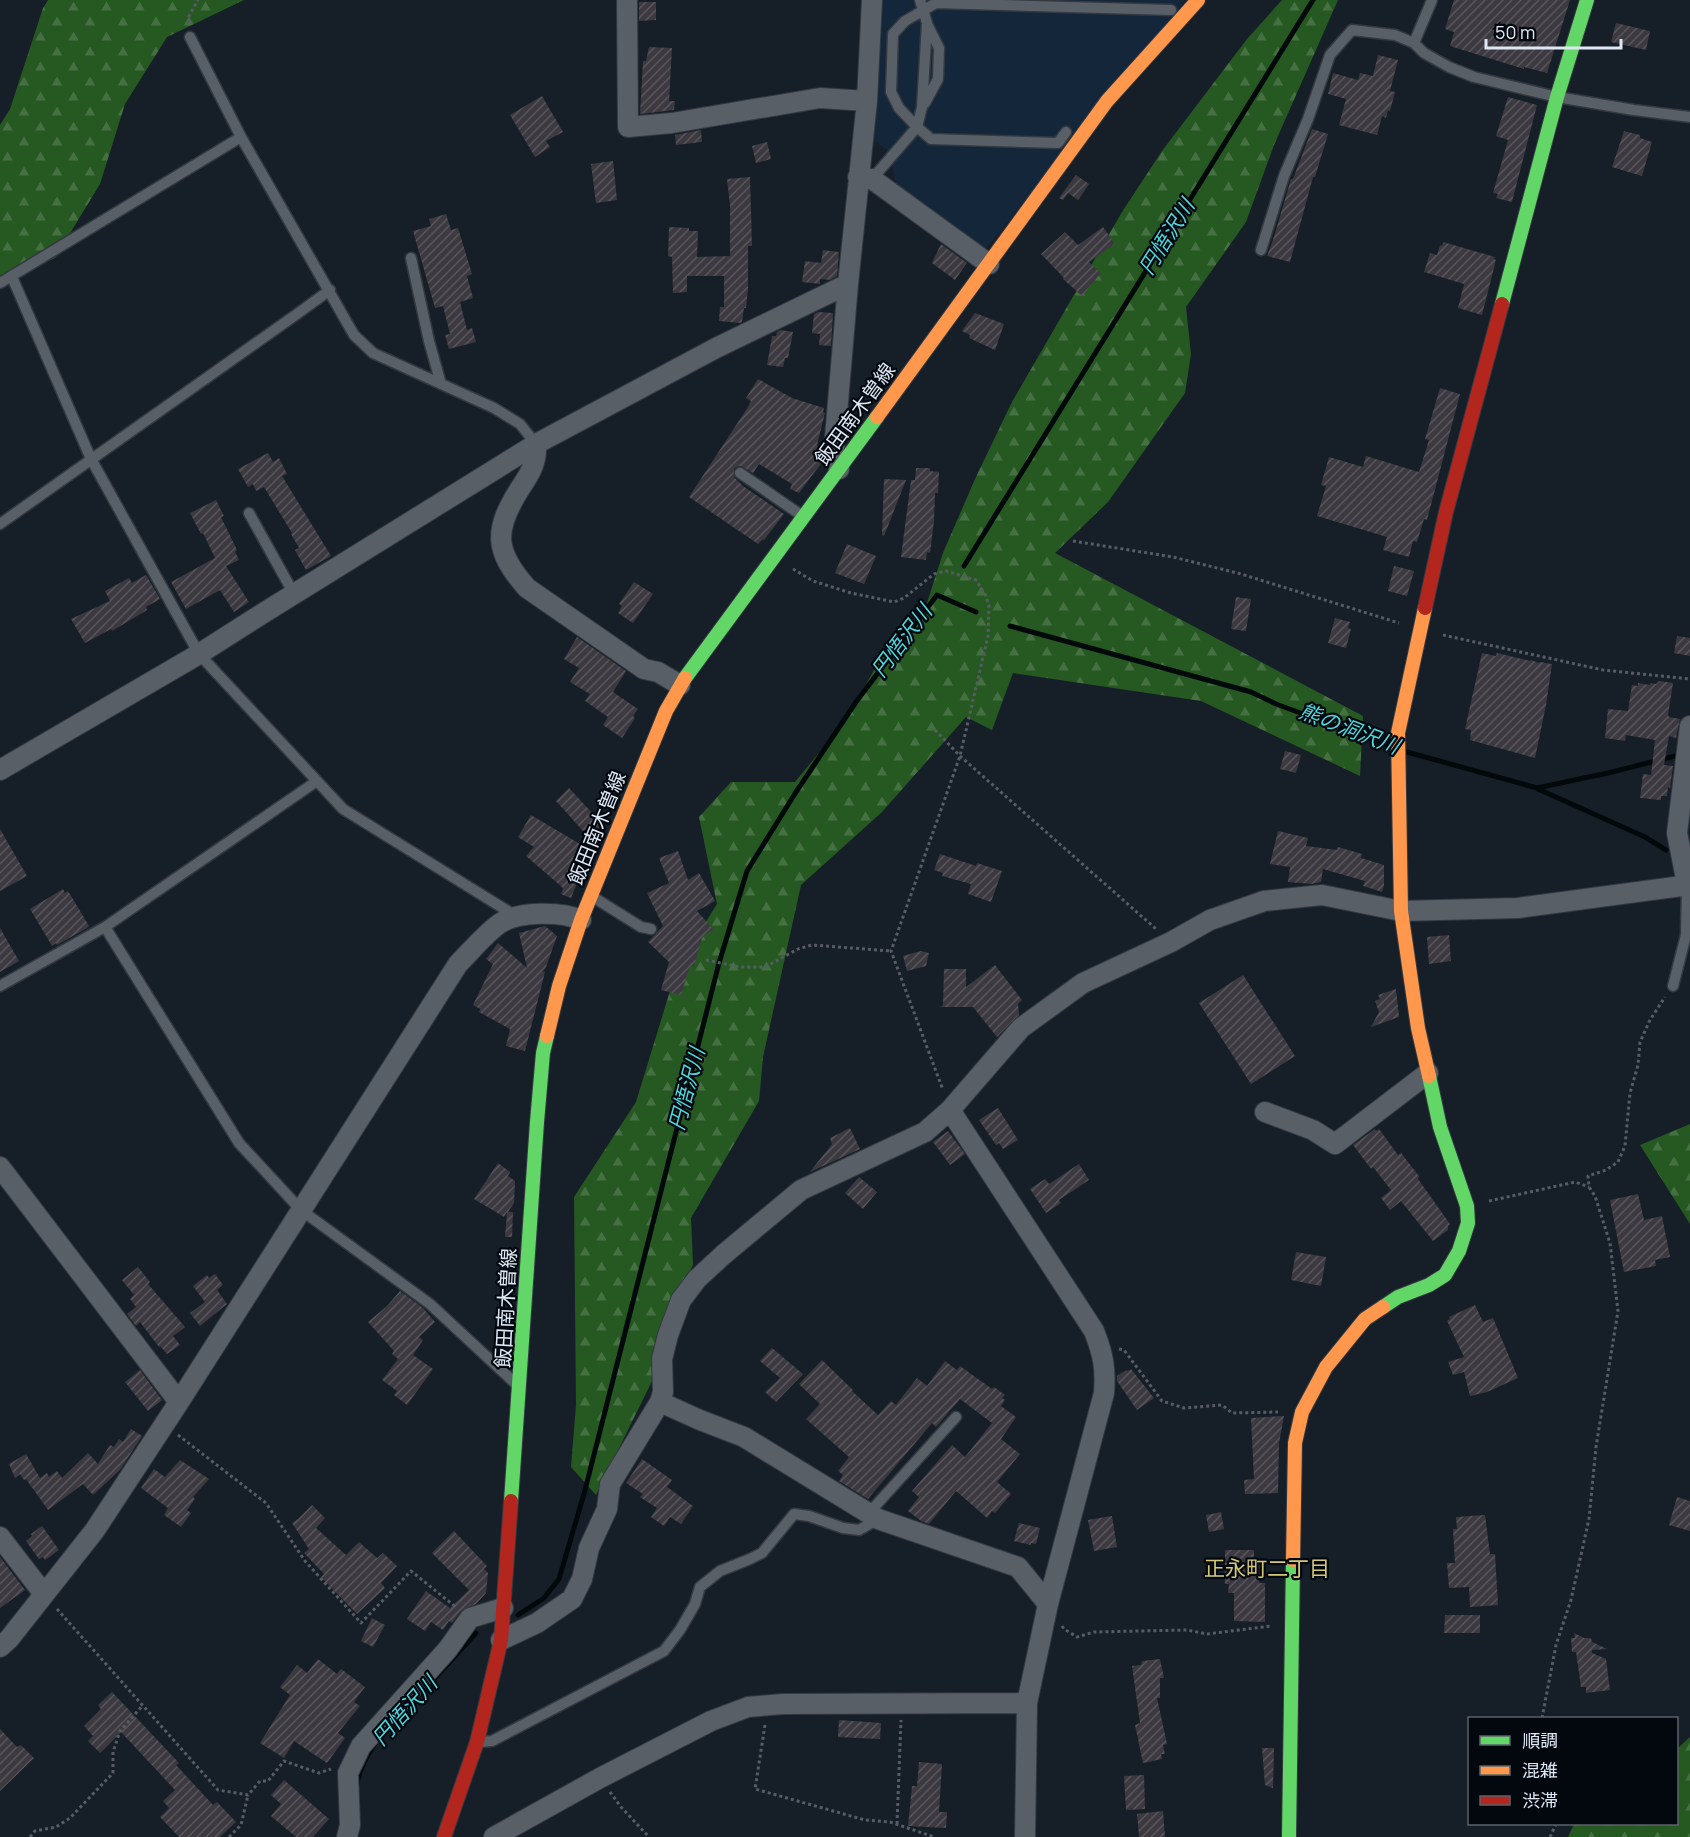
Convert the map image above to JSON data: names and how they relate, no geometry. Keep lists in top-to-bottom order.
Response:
{
  "streets": {
    "main road": ["飯田南木曽線"]
  },
  "districts": ["正永町二丁目"],
  "water": ["円悟沢川", "熊の洞沢川"],
  "legend": ["順調", "混雑", "渋滞"],
  "scale_bar": "50 m"
}
